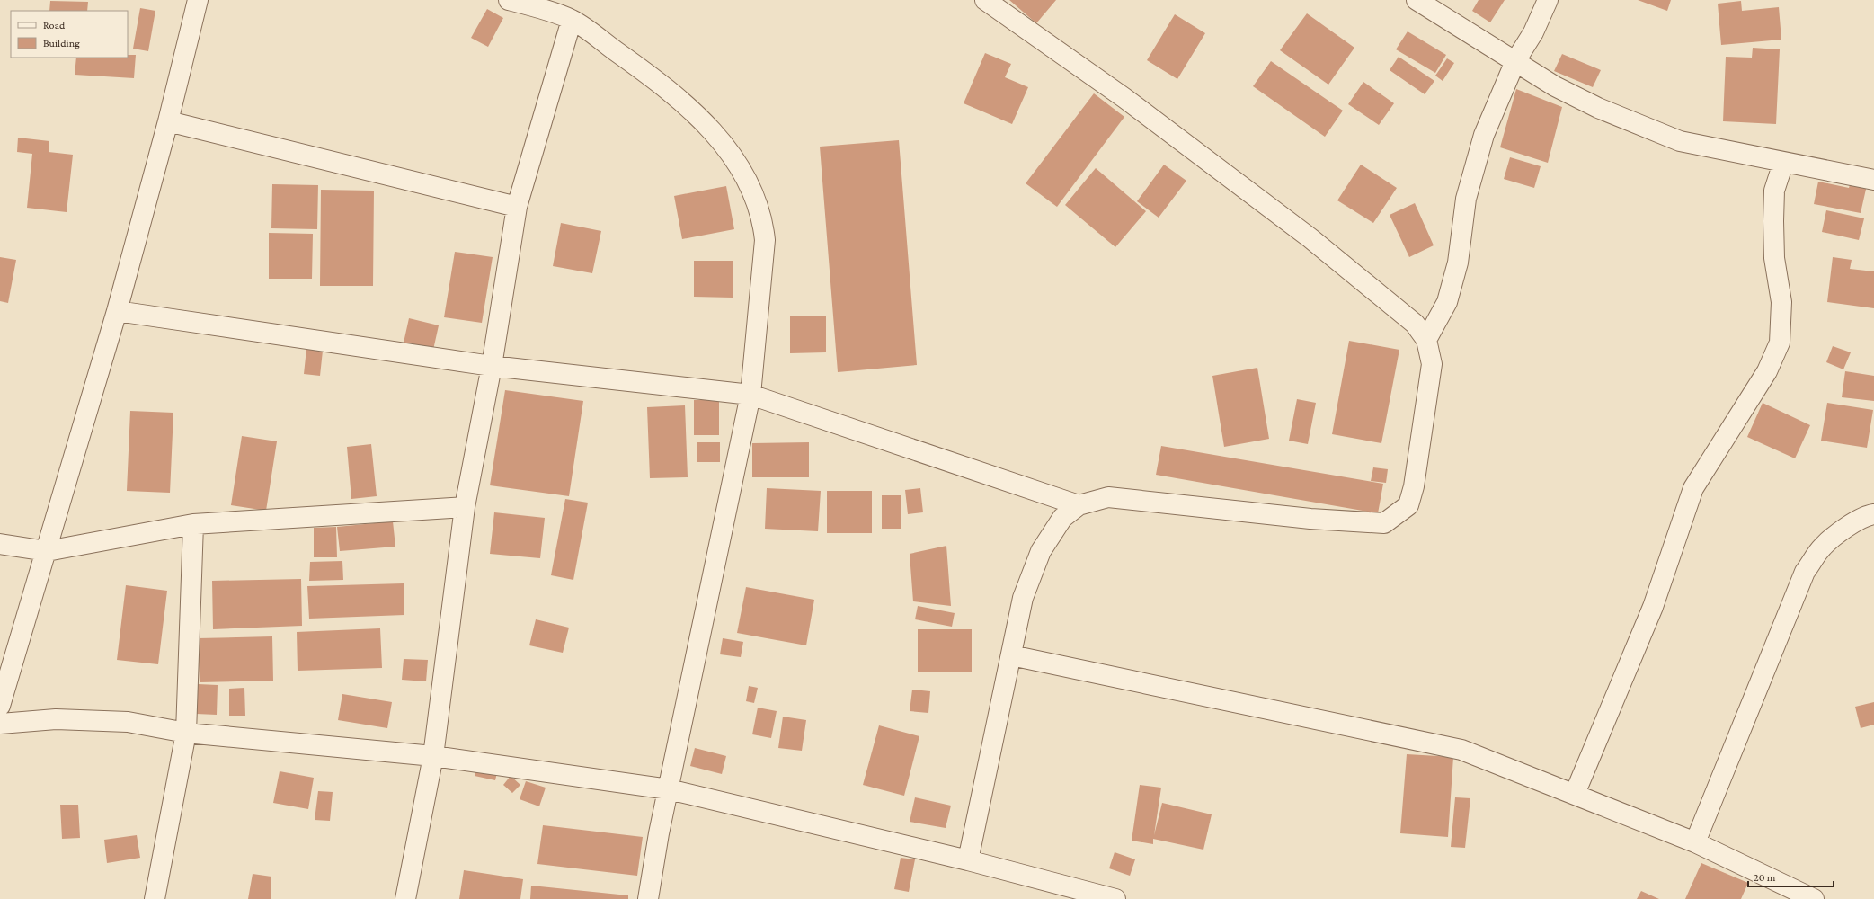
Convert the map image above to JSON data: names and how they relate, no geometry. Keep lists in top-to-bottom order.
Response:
{
  "legend": ["Road", "Building"],
  "scale_bar": "20 m"
}
